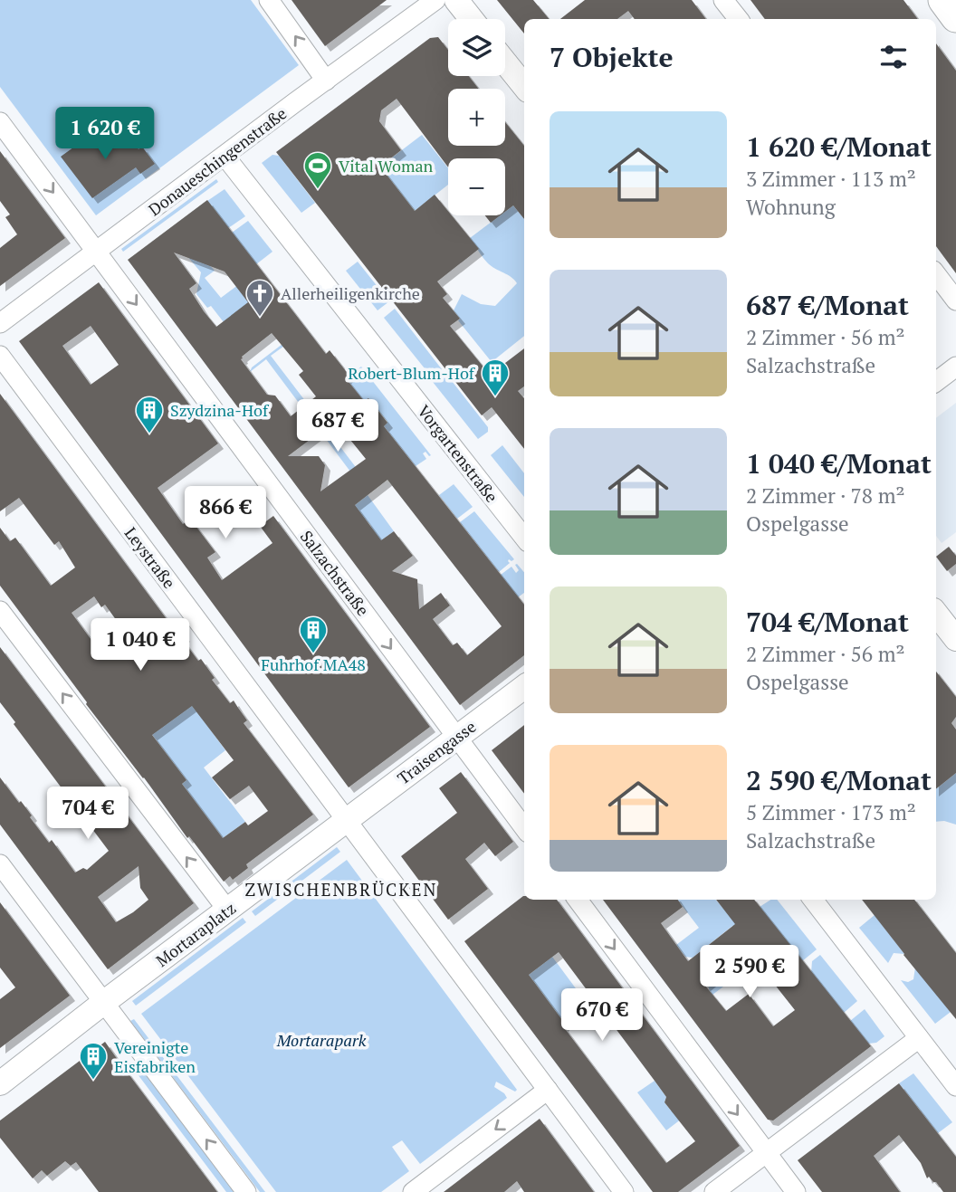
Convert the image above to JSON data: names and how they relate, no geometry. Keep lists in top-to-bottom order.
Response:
{
  "streets": {
    "street": [
      "Donaueschingenstraße",
      "Vorgartenstraße",
      "Leystraße",
      "Salzachstraße",
      "Traisengasse",
      "Mortaraplatz"
    ]
  },
  "crossings": [
    ["Donaueschingenstraße", "Vorgartenstraße"],
    ["Donaueschingenstraße", "Salzachstraße"],
    ["Leystraße", "Traisengasse"],
    ["Leystraße", "Mortaraplatz"],
    ["Salzachstraße", "Traisengasse"],
    ["Traisengasse", "Mortaraplatz"]
  ],
  "one_way": ["Salzachstraße"],
  "districts": ["ZWISCHENBRÜCKEN"],
  "parks": ["Mortarapark"],
  "places": {
    "sports": ["Vital Woman"],
    "church": ["Allerheiligenkirche"],
    "building": [
      "Robert-Blum-Hof",
      "Szydzina-Hof",
      "Fuhrhof MA48",
      "Vereinigte Eisfabriken"
    ]
  },
  "page": {
    "map_buttons": ["+", "−"],
    "heading": "7 Objekte",
    "list": [
      {
        "name": "1 620 €/Monat",
        "note": "3 Zimmer · 113 m² · Wohnung"
      },
      {
        "name": "687 €/Monat",
        "note": "2 Zimmer · 56 m² · Salzachstraße"
      },
      {
        "name": "1 040 €/Monat",
        "note": "2 Zimmer · 78 m² · Ospelgasse"
      },
      {
        "name": "704 €/Monat",
        "note": "2 Zimmer · 56 m² · Ospelgasse"
      },
      {
        "name": "2 590 €/Monat",
        "note": "5 Zimmer · 173 m² · Salzachstraße"
      }
    ],
    "price": [
      "1 620 €",
      "687 €",
      "866 €",
      "1 040 €",
      "704 €",
      "2 590 €",
      "670 €"
    ]
  }
}
